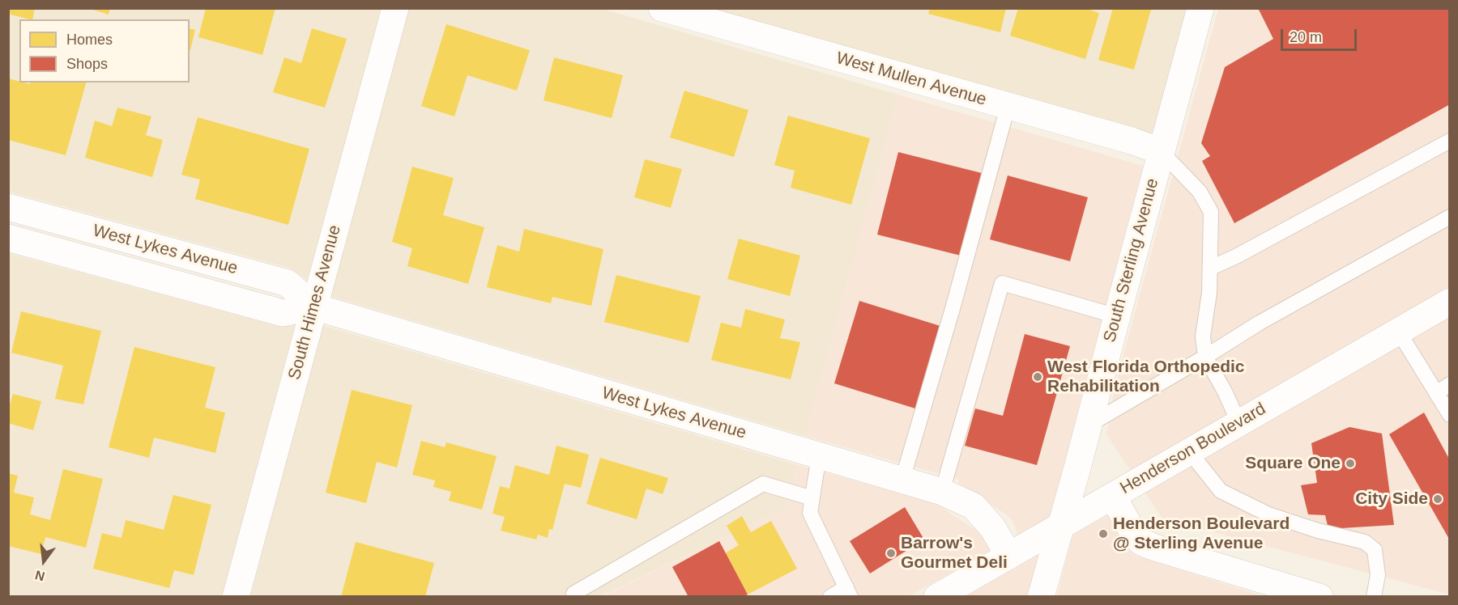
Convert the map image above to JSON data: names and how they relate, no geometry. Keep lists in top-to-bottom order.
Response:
{
  "streets": {
    "street": [
      "West Mullen Avenue",
      "West Lykes Avenue",
      "South Sterling Avenue",
      "South Himes Avenue",
      "Henderson Boulevard"
    ]
  },
  "crossings": [
    ["West Mullen Avenue", "South Sterling Avenue"],
    ["West Lykes Avenue", "South Himes Avenue"],
    ["West Lykes Avenue", "Henderson Boulevard"],
    ["South Sterling Avenue", "Henderson Boulevard"]
  ],
  "places": [
    "West Florida Orthopedic Rehabilitation",
    "Square One",
    "City Side",
    "Henderson Boulevard @ Sterling Avenue",
    "Barrow's Gourmet Deli"
  ],
  "legend": ["Homes", "Shops"],
  "scale_bar": "20 m",
  "north": "bottom"
}
